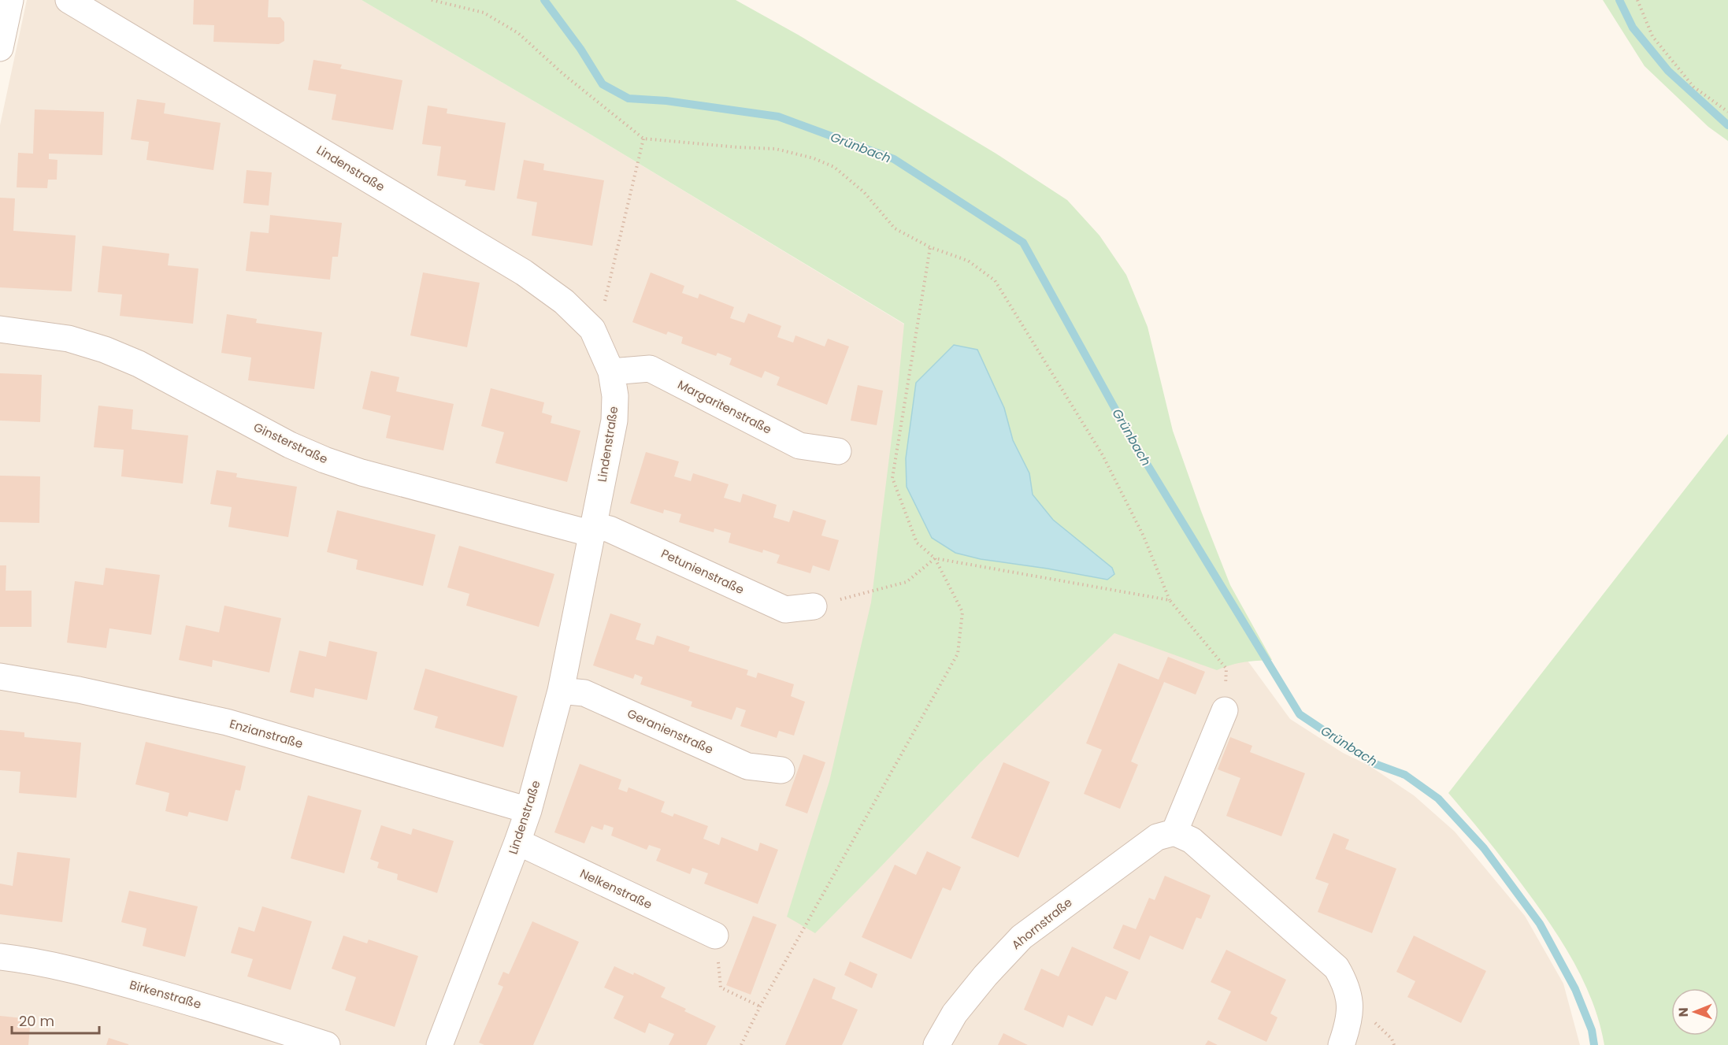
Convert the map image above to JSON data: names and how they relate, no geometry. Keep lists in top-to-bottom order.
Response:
{
  "streets": {
    "street": [
      "Lindenstraße",
      "Margaritenstraße",
      "Ginsterstraße",
      "Petunienstraße",
      "Geranienstraße",
      "Enzianstraße",
      "Nelkenstraße",
      "Ahornstraße",
      "Birkenstraße"
    ]
  },
  "crossings": [
    ["Lindenstraße", "Margaritenstraße"],
    ["Lindenstraße", "Ginsterstraße"],
    ["Lindenstraße", "Petunienstraße"],
    ["Lindenstraße", "Geranienstraße"],
    ["Lindenstraße", "Enzianstraße"],
    ["Lindenstraße", "Nelkenstraße"],
    ["Ginsterstraße", "Petunienstraße"]
  ],
  "water": ["Grünbach"],
  "scale_bar": "20 m",
  "north": "left"
}
